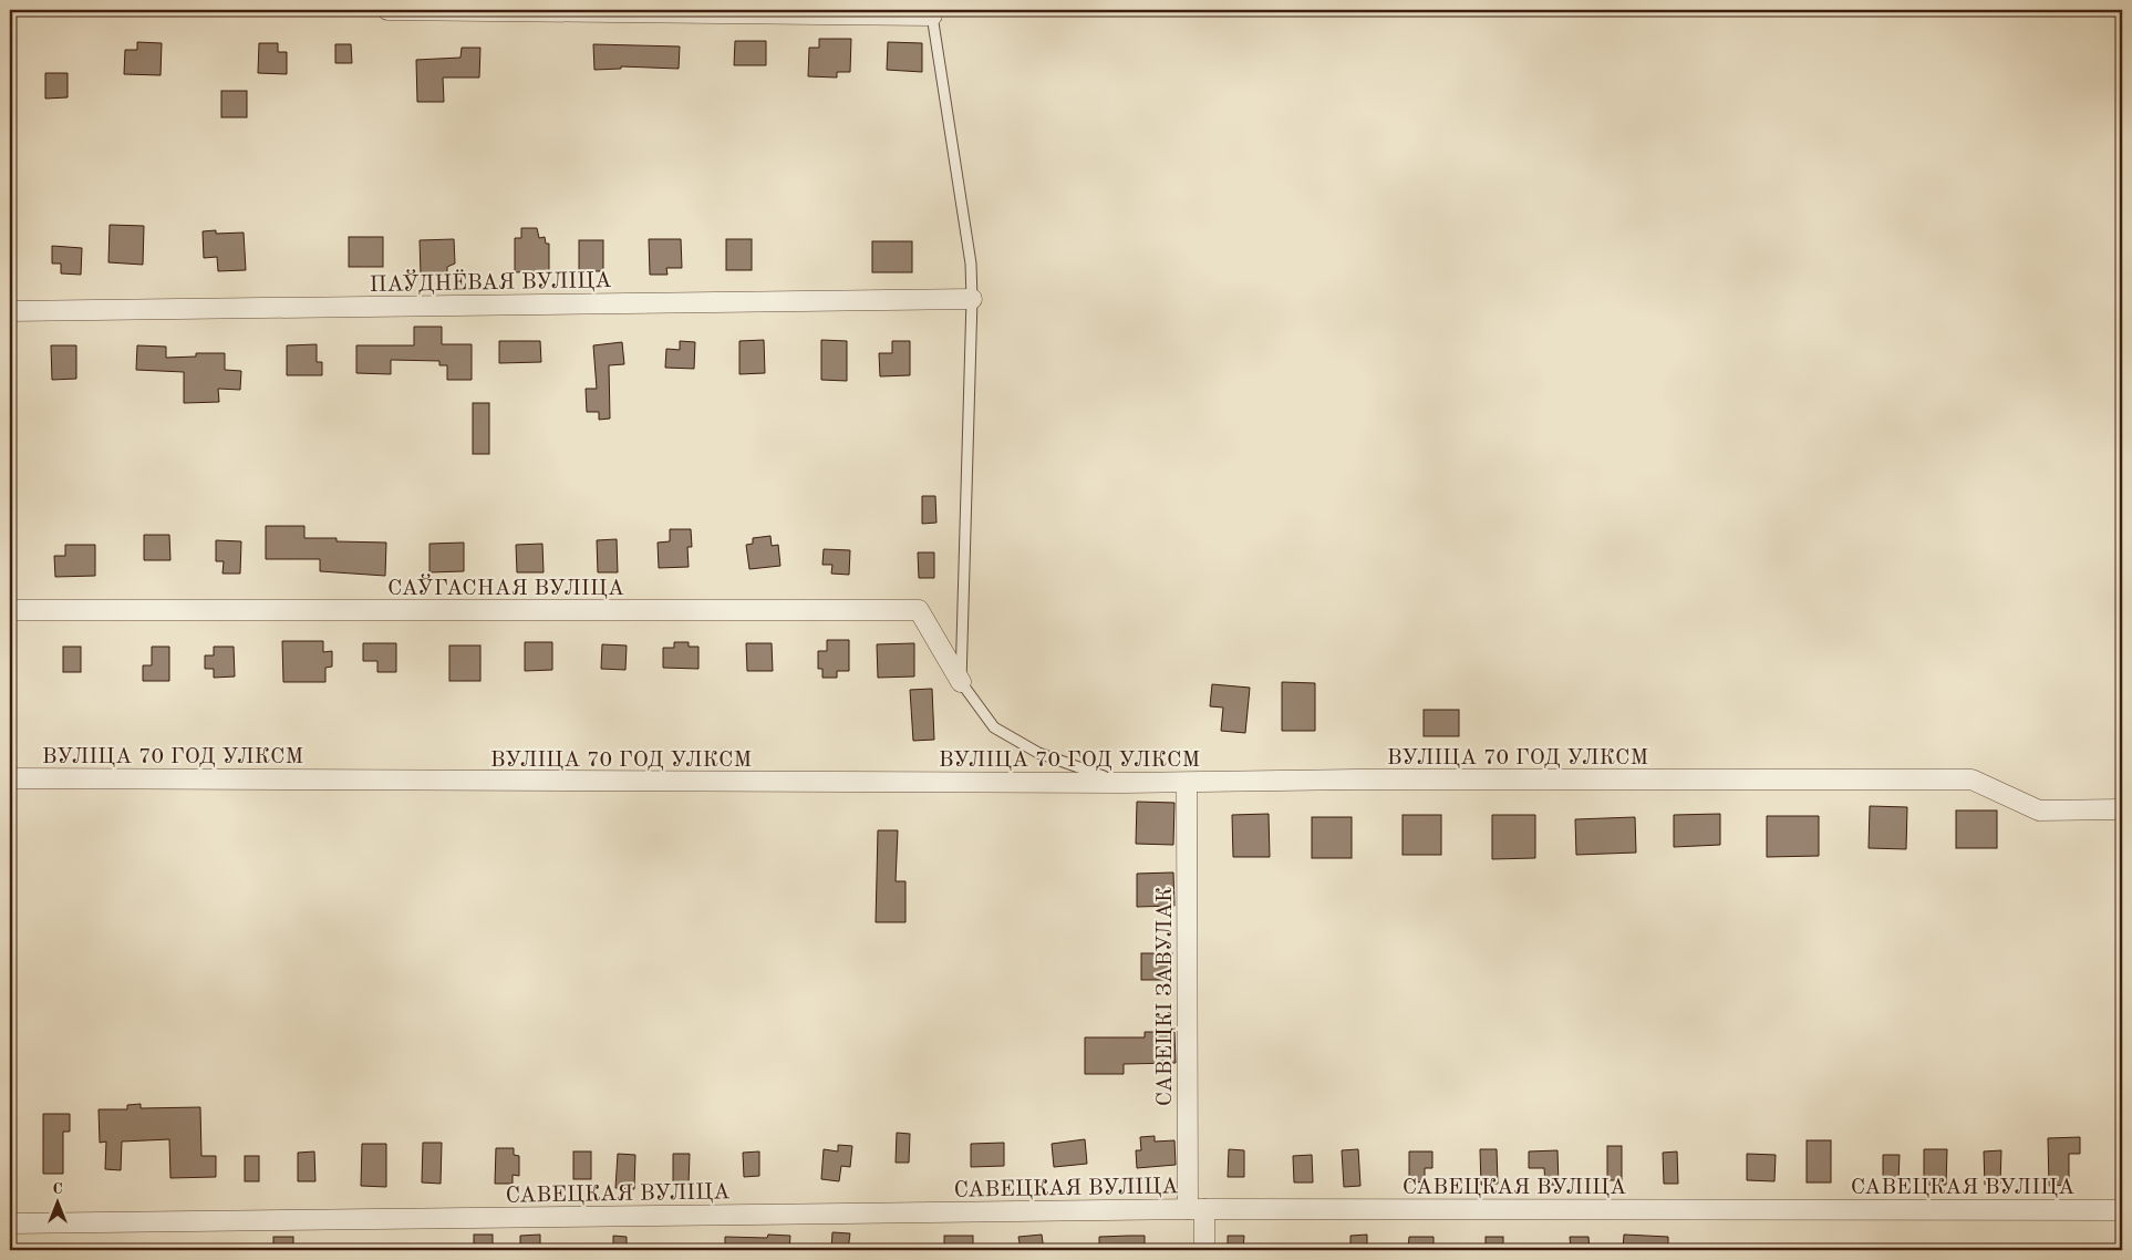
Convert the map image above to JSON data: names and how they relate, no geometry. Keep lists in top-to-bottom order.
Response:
{
  "streets": {
    "street": [
      "ПАЎДНЁВАЯ ВУЛІЦА",
      "САЎГАСНАЯ ВУЛІЦА",
      "ВУЛІЦА 70 ГОД УЛКСМ",
      "САВЕЦКІ ЗАВУЛАК",
      "САВЕЦКАЯ ВУЛІЦА"
    ]
  },
  "crossings": [
    ["ВУЛІЦА 70 ГОД УЛКСМ", "САВЕЦКІ ЗАВУЛАК"],
    ["САВЕЦКІ ЗАВУЛАК", "САВЕЦКАЯ ВУЛІЦА"]
  ],
  "north": "top"
}
